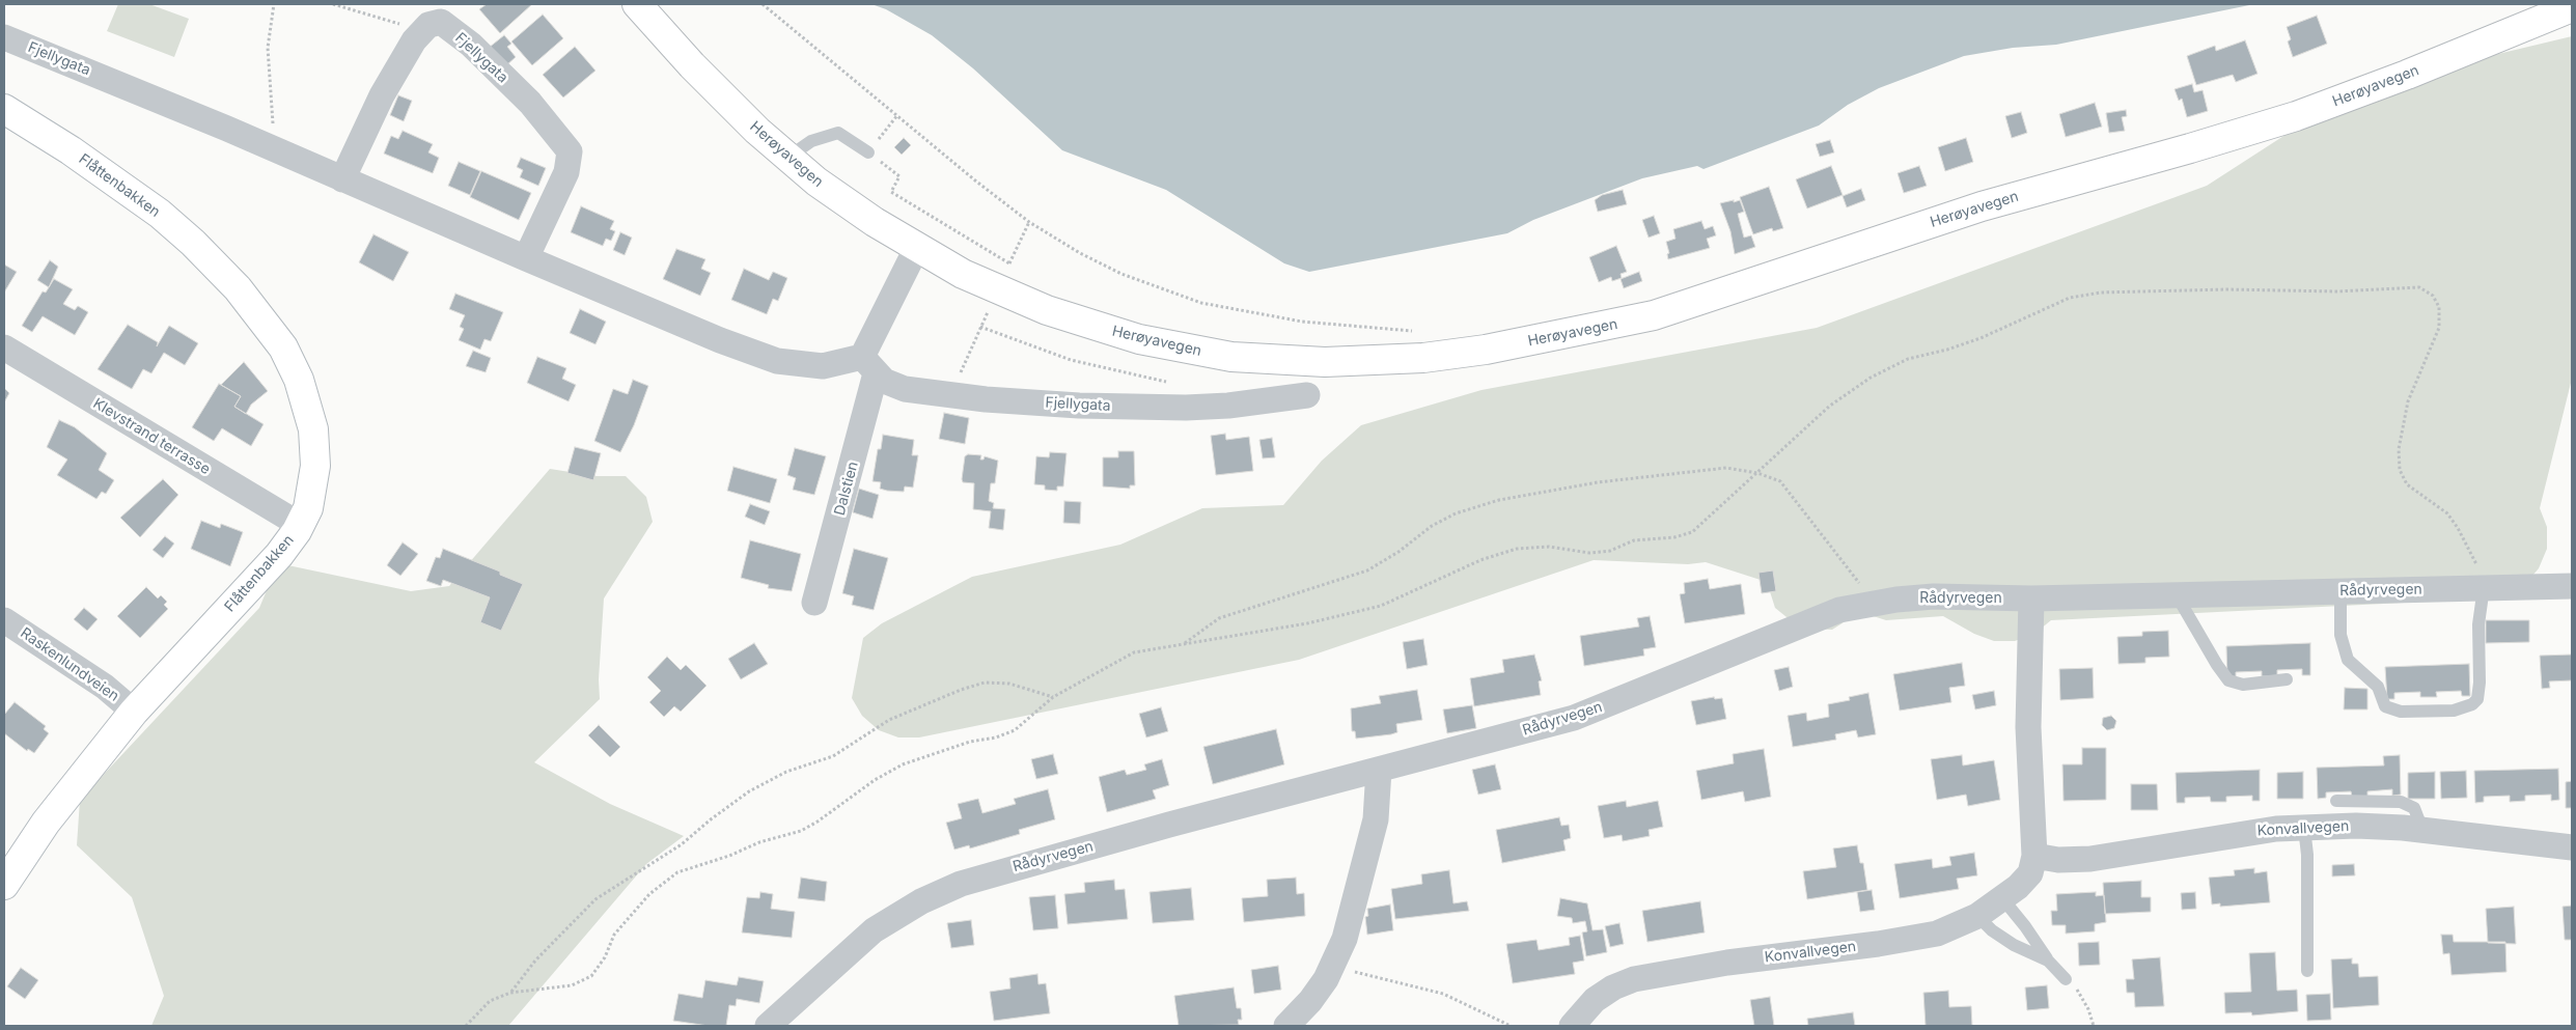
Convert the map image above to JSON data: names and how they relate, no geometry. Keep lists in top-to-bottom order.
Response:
{
  "streets": {
    "main road": ["Herøyavegen", "Flåttenbakken"],
    "street": [
      "Fjellygata",
      "Klevstrand terrasse",
      "Dalstien",
      "Rådyrvegen",
      "Raskenlundveien",
      "Konvallvegen"
    ]
  },
  "crossings": [
    ["Fjellygata", "Dalstien"],
    ["Flåttenbakken", "Klevstrand terrasse"],
    ["Flåttenbakken", "Raskenlundveien"],
    ["Rådyrvegen", "Konvallvegen"]
  ]
}
